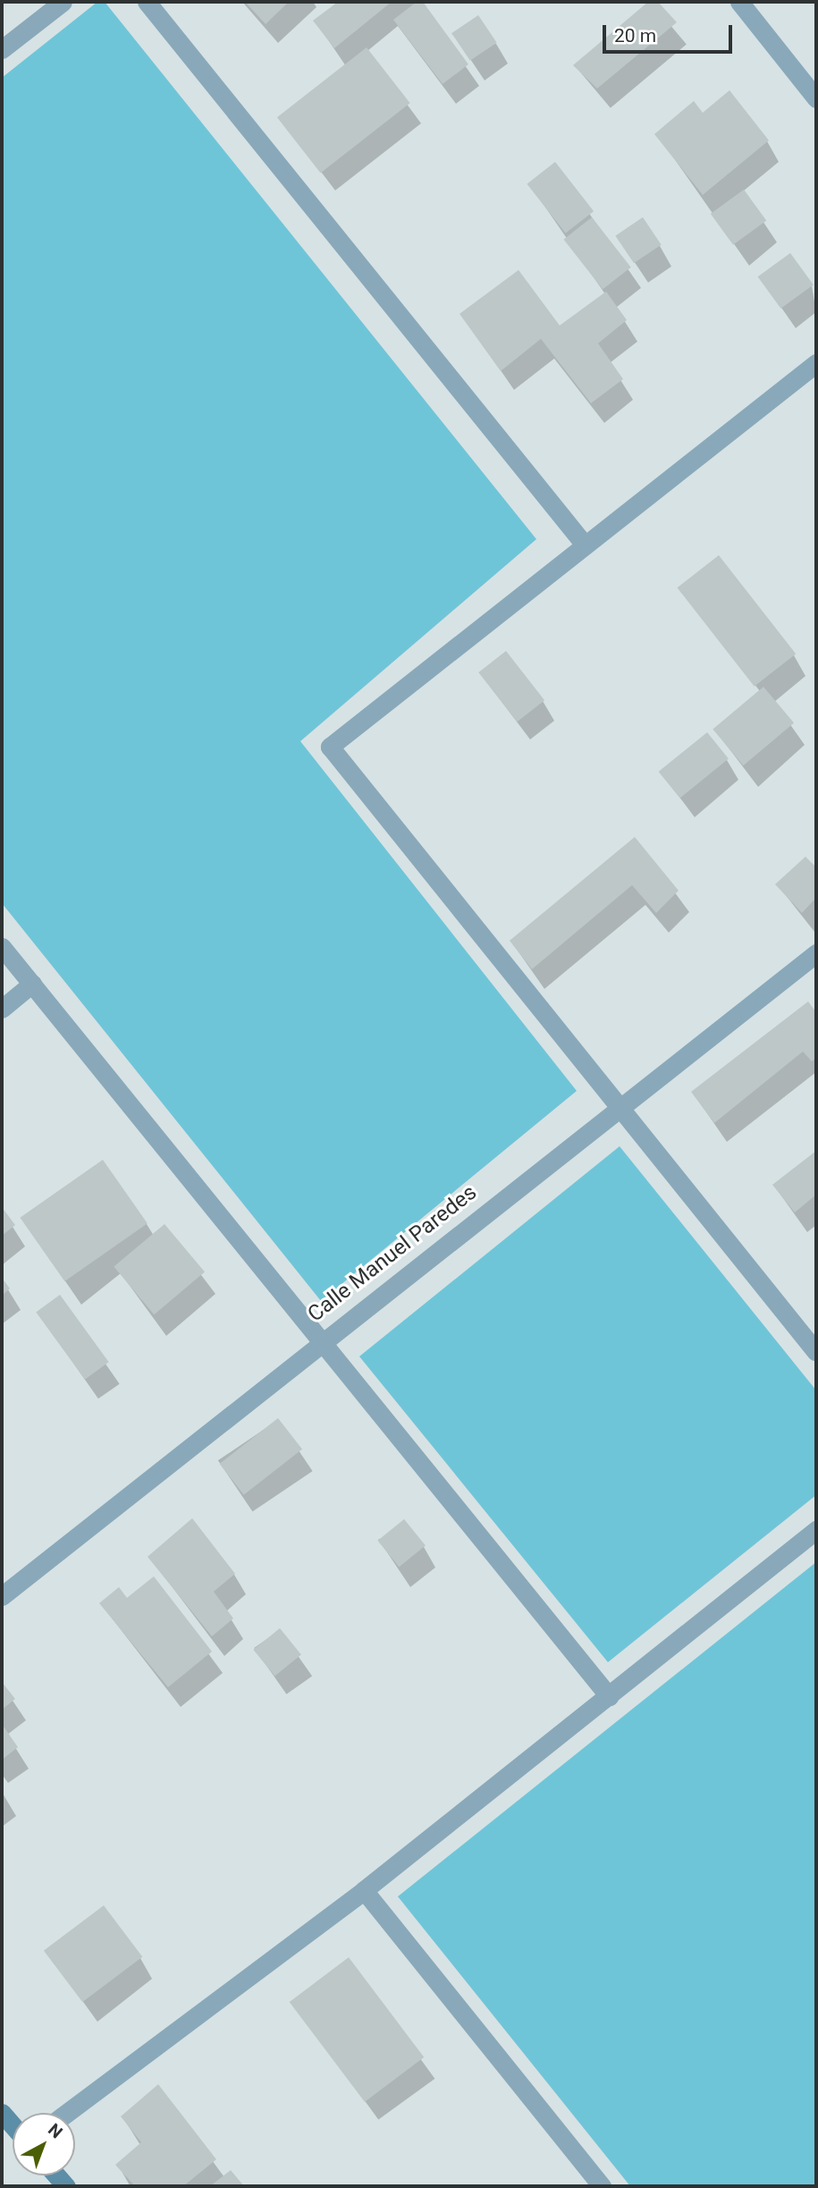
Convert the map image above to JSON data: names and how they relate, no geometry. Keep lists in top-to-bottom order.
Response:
{
  "streets": {
    "street": ["Calle Manuel Paredes"]
  },
  "scale_bar": "20 m",
  "north": "top right"
}
